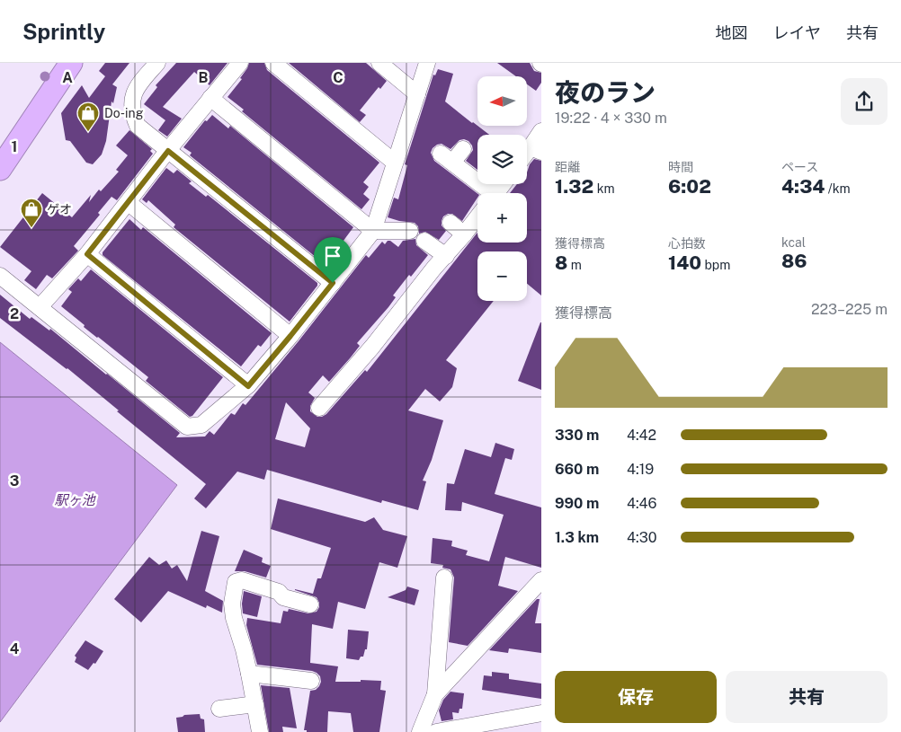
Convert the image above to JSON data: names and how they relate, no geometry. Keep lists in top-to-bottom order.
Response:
{
  "water": ["駅ヶ池"],
  "places": {
    "shop": ["Do-ing", "ゲオ"]
  },
  "north": "left",
  "page": {
    "header": "Sprintly",
    "nav": ["地図", "レイヤ", "共有"],
    "heading": ["夜のラン", "19:22 · 4 × 330 m"],
    "map_buttons": ["+", "−"],
    "stats": [
      ["距離", "1.32 km"],
      ["時間", "6:02"],
      ["ペース", "4:34 /km"],
      ["獲得標高", "8 m"],
      ["心拍数", "140 bpm"],
      ["kcal", "86"]
    ],
    "chart": ["獲得標高", "223–225 m"],
    "list": [
      {
        "name": "330 m",
        "note": "4:42"
      },
      {
        "name": "660 m",
        "note": "4:19"
      },
      {
        "name": "990 m",
        "note": "4:46"
      },
      {
        "name": "1.3 km",
        "note": "4:30"
      }
    ],
    "buttons": ["保存", "共有"]
  },
  "grid": {
    "columns": ["A", "B", "C"],
    "rows": [
      "1",
      "2",
      "3",
      "4"
    ]
  }
}
